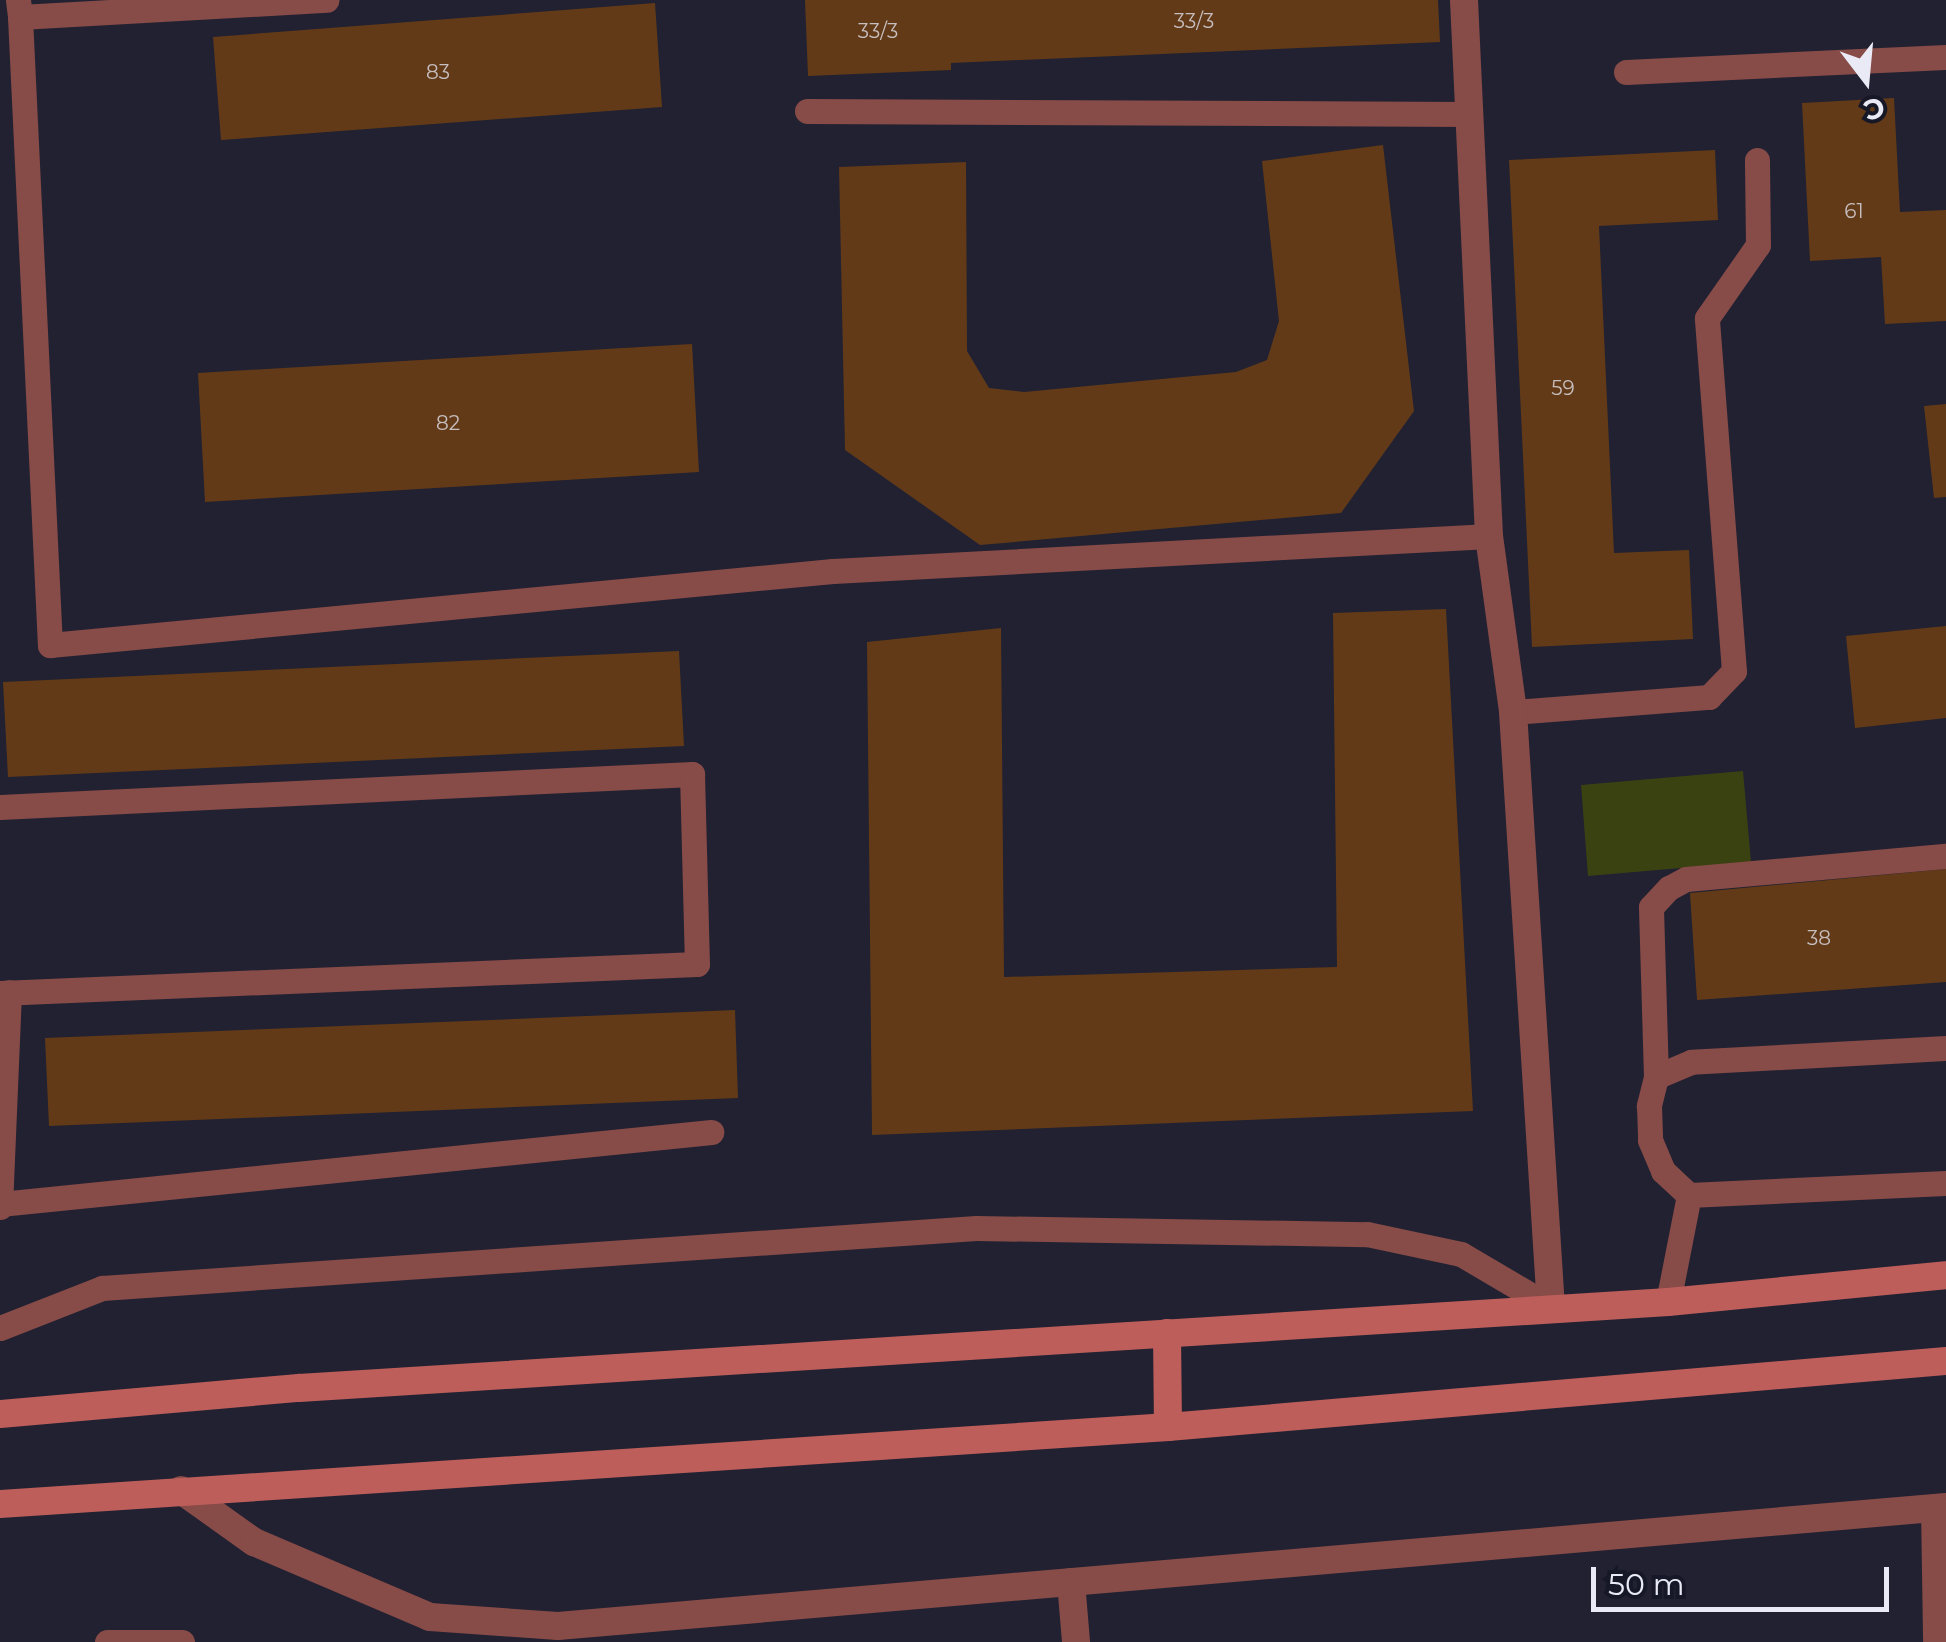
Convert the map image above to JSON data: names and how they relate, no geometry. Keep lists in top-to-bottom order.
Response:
{
  "house_numbers": [
    "33/3",
    "33/3",
    "83",
    "61",
    "59",
    "82",
    "38"
  ],
  "scale_bar": "50 m",
  "north": "bottom"
}
